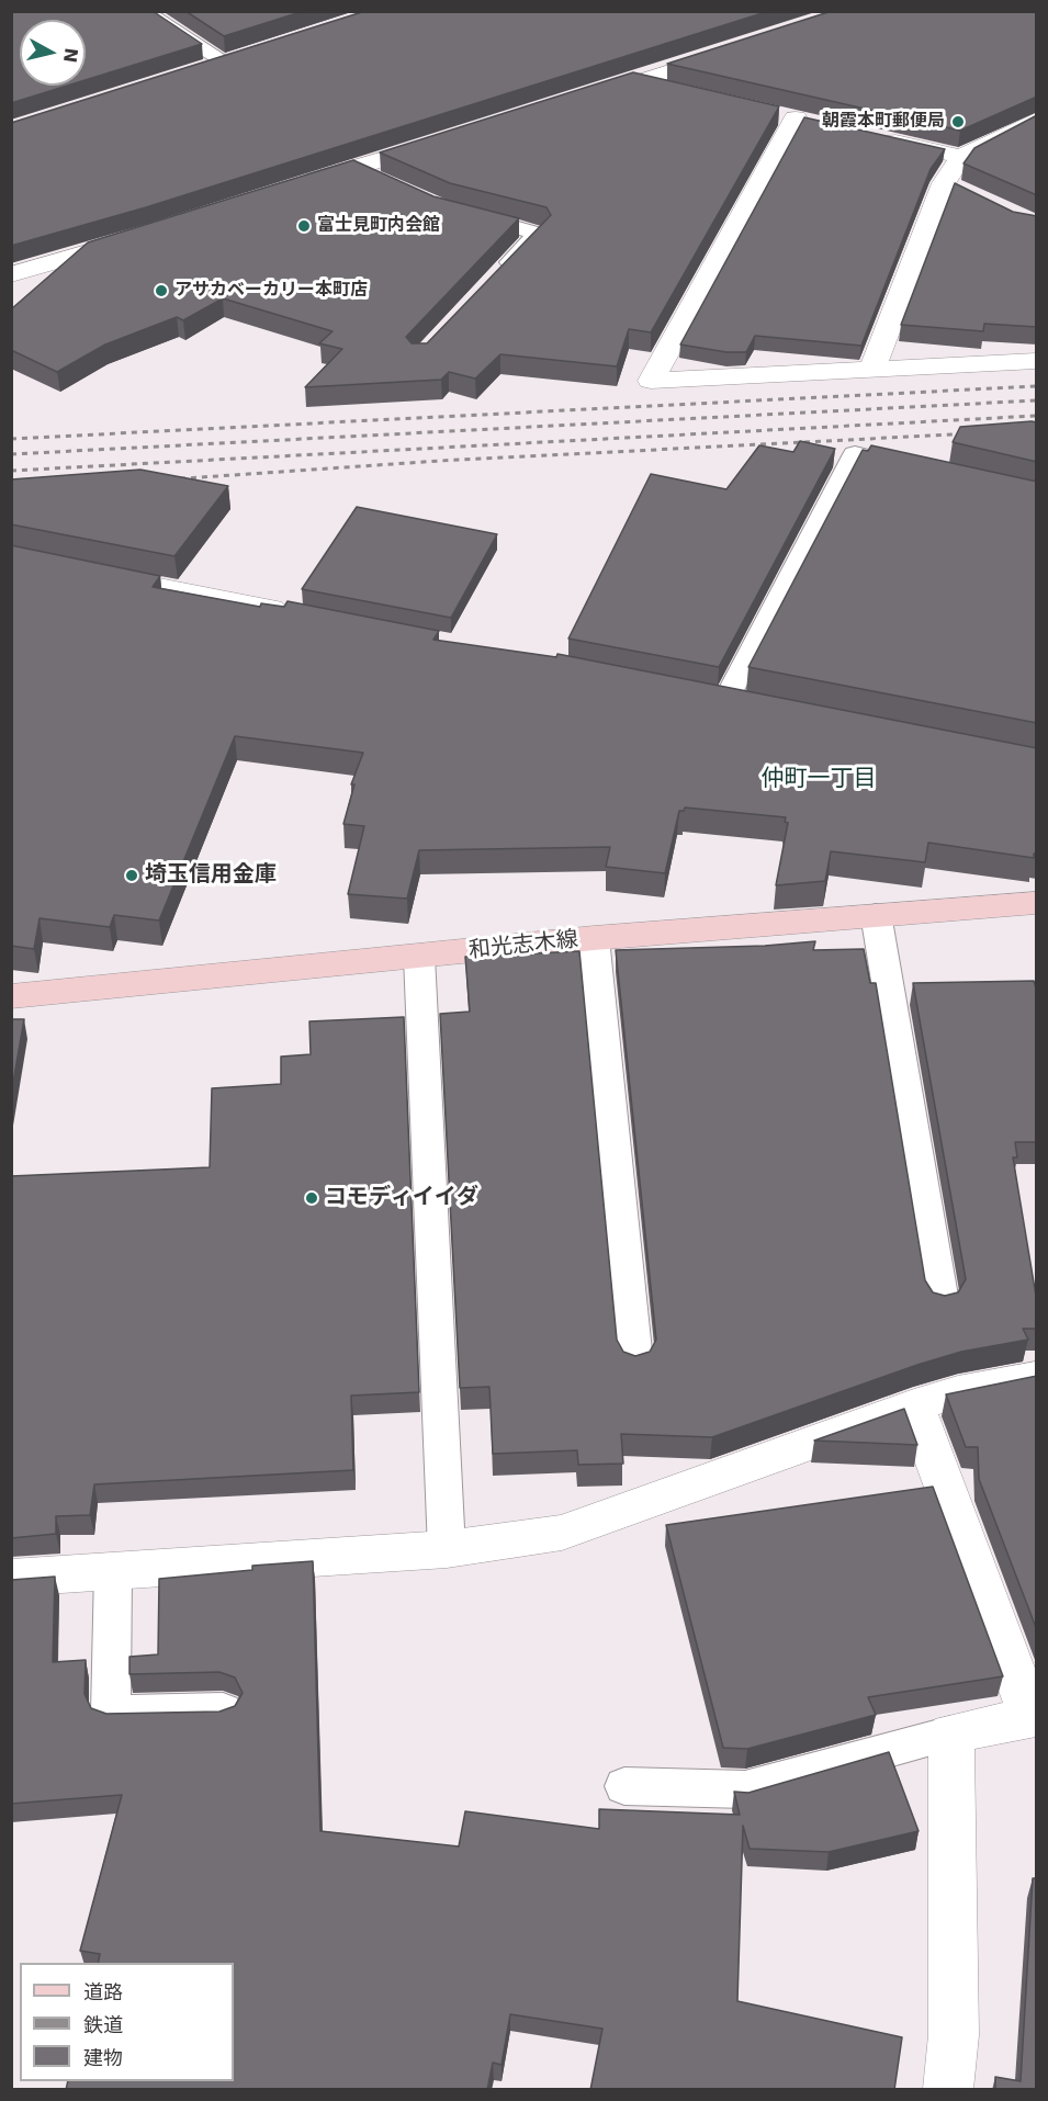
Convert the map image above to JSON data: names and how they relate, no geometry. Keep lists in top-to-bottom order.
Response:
{
  "streets": {
    "main road": ["和光志木線"]
  },
  "districts": ["仲町一丁目"],
  "places": [
    "朝霞本町郵便局",
    "富士見町内会館",
    "アサカベーカリー本町店",
    "埼玉信用金庫",
    "コモディイイダ"
  ],
  "legend": ["道路", "鉄道", "建物"],
  "north": "right"
}
